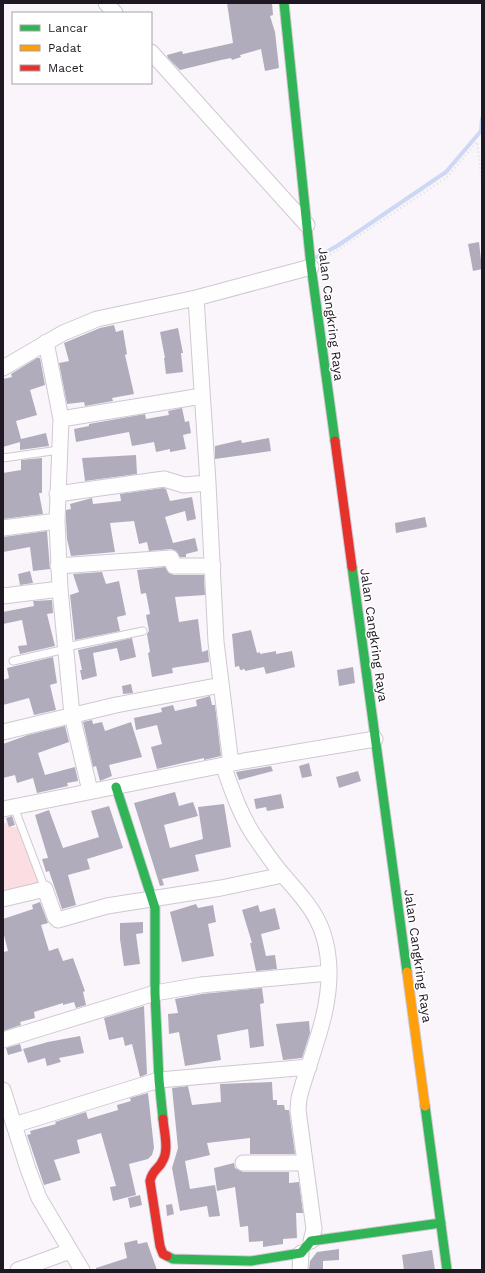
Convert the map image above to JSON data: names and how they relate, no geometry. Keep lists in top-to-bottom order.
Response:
{
  "streets": {
    "street": ["Jalan Cangkring Raya"]
  },
  "legend": ["Lancar", "Padat", "Macet"]
}
